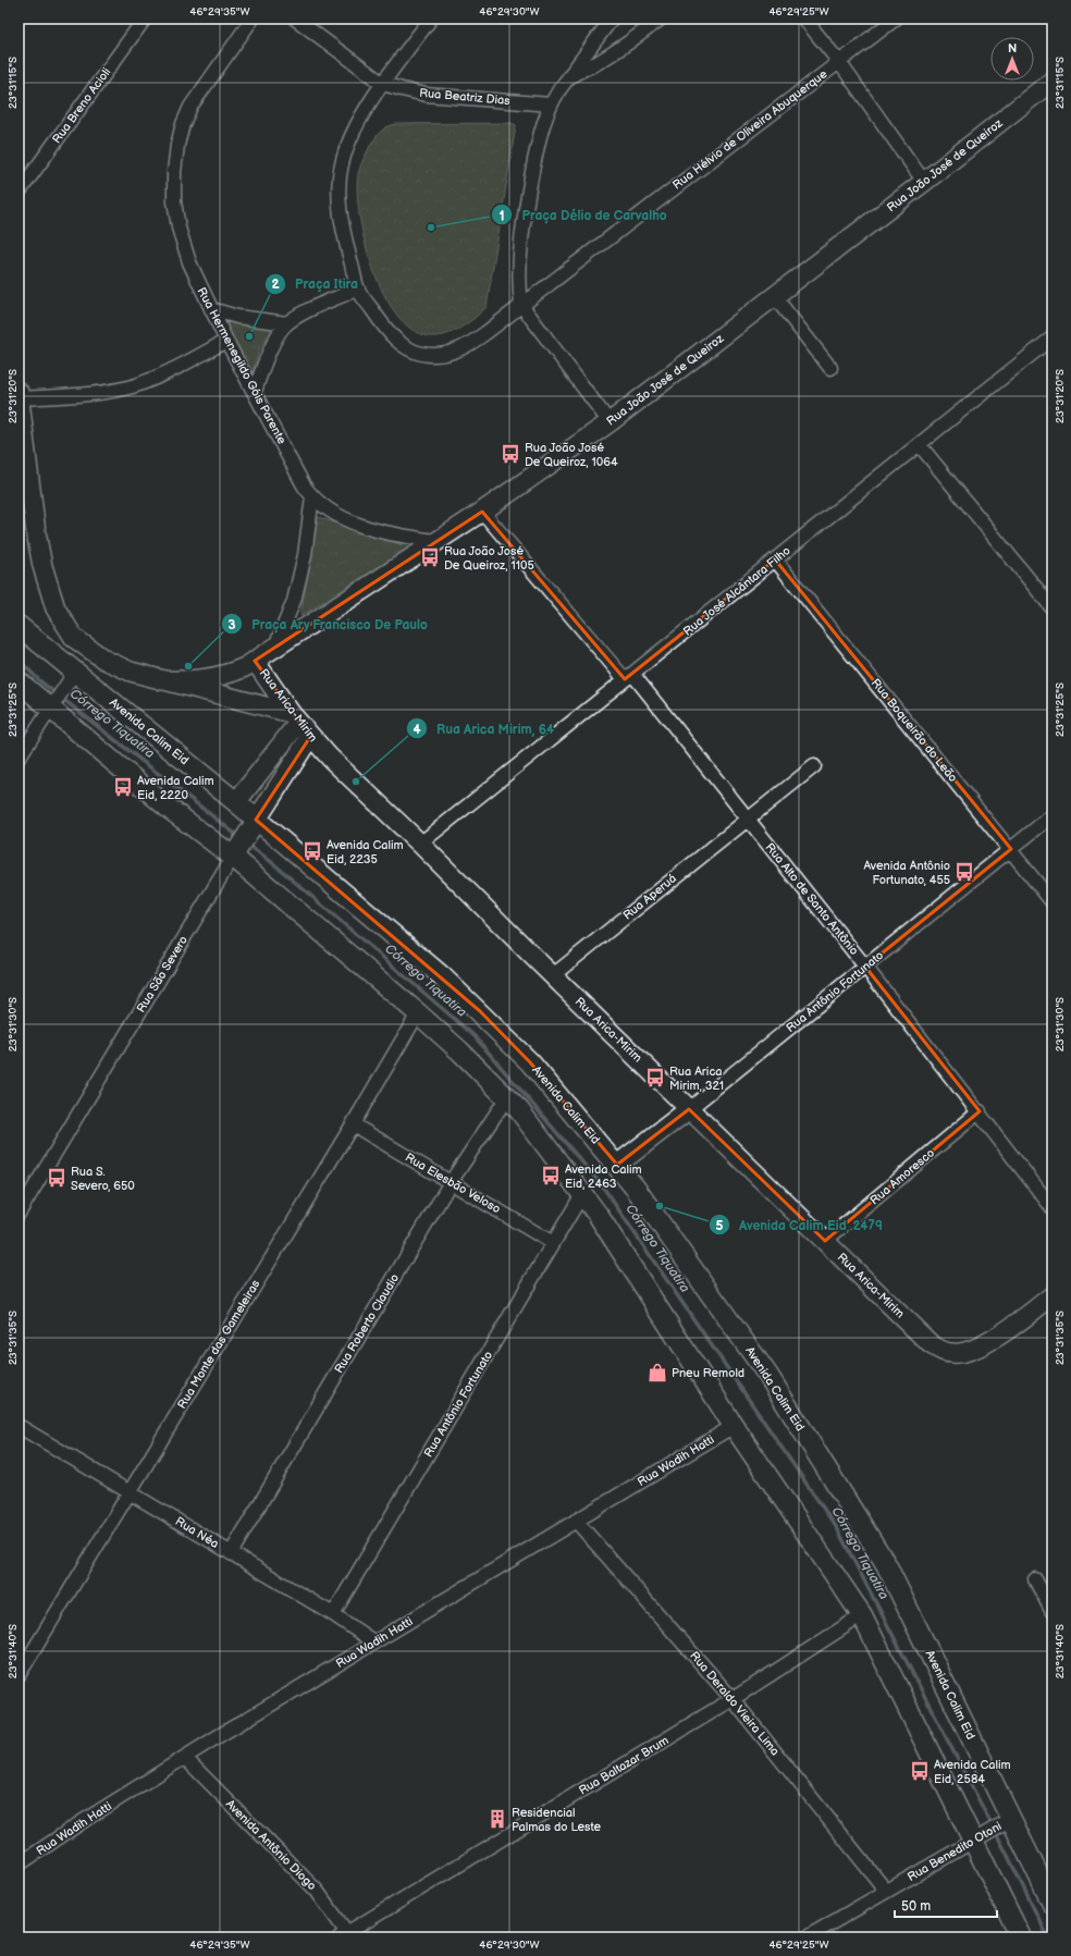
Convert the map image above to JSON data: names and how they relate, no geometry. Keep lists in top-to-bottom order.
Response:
{
  "streets": {
    "main road": ["Avenida Calim Eid"],
    "street": [
      "Rua Beatriz Dias",
      "Rua Breno Acioli",
      "Rua Hélvio de Oliveira Abuquerque",
      "Rua João José de Queiroz",
      "Rua Hermenegildo Góis Parente",
      "Rua José Alcântara Filho",
      "Rua Arica-Mirim",
      "Rua Boqueirão do Leão",
      "Rua Aperuá",
      "Rua Alto de Santo Antônio",
      "Rua São Severo",
      "Rua Antônio Fortunato",
      "Rua Amoresco",
      "Rua Elesbão Veloso",
      "Rua Roberto Claudio",
      "Rua Monte das Gameleiras",
      "Rua Wadih Hatti",
      "Rua Néa",
      "Rua Deraldo Vieira Lima",
      "Rua Baltazar Brum",
      "Avenida Antônio Diogo",
      "Rua Benedito Otoni"
    ]
  },
  "crossings": [
    ["Rua João José de Queiroz", "Rua Hermenegildo Góis Parente"],
    ["Rua João José de Queiroz", "Rua Arica-Mirim"],
    ["Rua João José de Queiroz", "Rua Alto de Santo Antônio"],
    ["Rua José Alcântara Filho", "Rua Arica-Mirim"],
    ["Rua José Alcântara Filho", "Rua Boqueirão do Leão"],
    ["Rua José Alcântara Filho", "Rua Alto de Santo Antônio"],
    ["Rua Arica-Mirim", "Rua Aperuá"],
    ["Rua Arica-Mirim", "Rua São Severo"],
    ["Rua Arica-Mirim", "Rua Antônio Fortunato"],
    ["Rua Arica-Mirim", "Rua Amoresco"],
    ["Rua Boqueirão do Leão", "Rua Antônio Fortunato"],
    ["Avenida Calim Eid", "Rua São Severo"],
    ["Avenida Calim Eid", "Rua Antônio Fortunato"],
    ["Avenida Calim Eid", "Rua Roberto Claudio"],
    ["Avenida Calim Eid", "Rua Monte das Gameleiras"],
    ["Avenida Calim Eid", "Rua Wadih Hatti"],
    ["Avenida Calim Eid", "Rua Baltazar Brum"],
    ["Avenida Calim Eid", "Rua Benedito Otoni"],
    ["Rua Aperuá", "Rua Alto de Santo Antônio"],
    ["Rua Alto de Santo Antônio", "Rua Antônio Fortunato"],
    ["Rua Alto de Santo Antônio", "Rua Amoresco"],
    ["Rua Antônio Fortunato", "Rua Elesbão Veloso"],
    ["Rua Antônio Fortunato", "Rua Néa"],
    ["Rua Elesbão Veloso", "Rua Roberto Claudio"],
    ["Rua Elesbão Veloso", "Rua Monte das Gameleiras"],
    ["Rua Roberto Claudio", "Rua Néa"],
    ["Rua Monte das Gameleiras", "Rua Néa"],
    ["Rua Wadih Hatti", "Rua Néa"],
    ["Rua Wadih Hatti", "Rua Deraldo Vieira Lima"],
    ["Rua Wadih Hatti", "Avenida Antônio Diogo"],
    ["Rua Deraldo Vieira Lima", "Rua Baltazar Brum"],
    ["Rua Deraldo Vieira Lima", "Rua Benedito Otoni"],
    ["Rua Baltazar Brum", "Avenida Antônio Diogo"]
  ],
  "water": ["Córrego Tiquatira"],
  "places": {
    "other": [
      "Praça Délio de Carvalho",
      "Praça Itira",
      "Praça Ary Francisco De Paulo",
      "Rua Arica Mirim, 64",
      "Avenida Calim Eid, 2479"
    ],
    "bus stop": [
      "Rua João José De Queiroz, 1064",
      "Rua João José De Queiroz, 1105",
      "Avenida Calim Eid, 2220",
      "Avenida Calim Eid, 2235",
      "Avenida Antônio Fortunato, 455",
      "Rua Arica Mirim, 321",
      "Avenida Calim Eid, 2463",
      "Rua S. Severo, 650",
      "Avenida Calim Eid, 2584"
    ],
    "shop": ["Pneu Remold"],
    "building": ["Residencial Palmas do Leste"]
  },
  "scale_bar": "50 m",
  "north": "top",
  "coordinates": [
    "46°29'35\"W",
    "46°29'30\"W",
    "46°29'25\"W",
    "23°31'15\"S",
    "23°31'20\"S",
    "23°31'25\"S",
    "23°31'30\"S",
    "23°31'35\"S",
    "23°31'40\"S"
  ]
}
